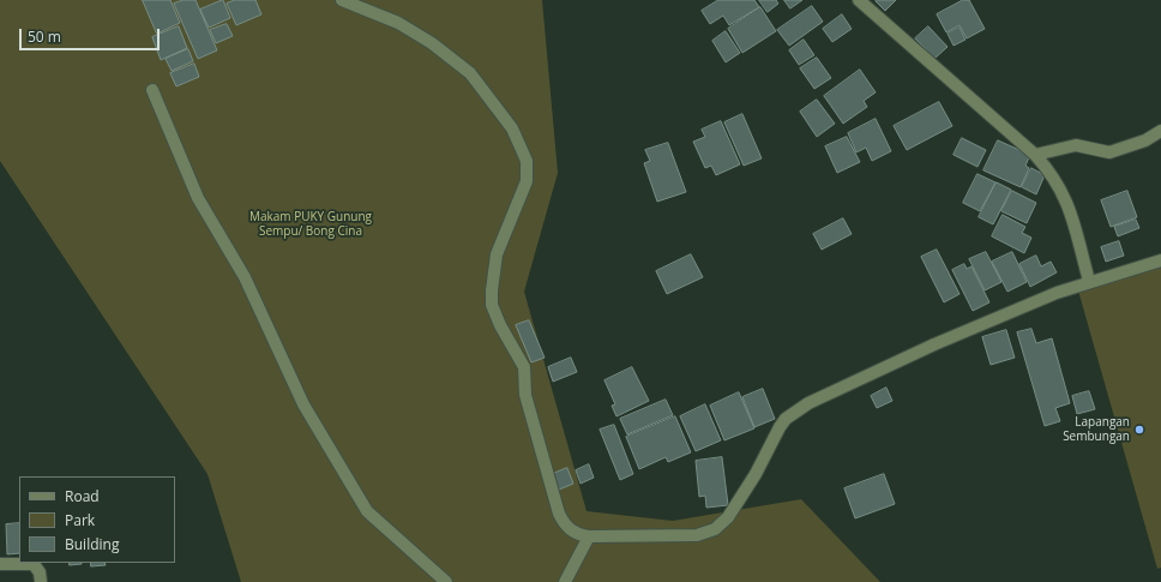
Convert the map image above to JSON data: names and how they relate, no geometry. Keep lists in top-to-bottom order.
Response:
{
  "parks": ["Makam PUKY Gunung Sempu/ Bong Cina"],
  "places": ["Lapangan Sembungan"],
  "legend": ["Road", "Park", "Building"],
  "scale_bar": "50 m"
}
